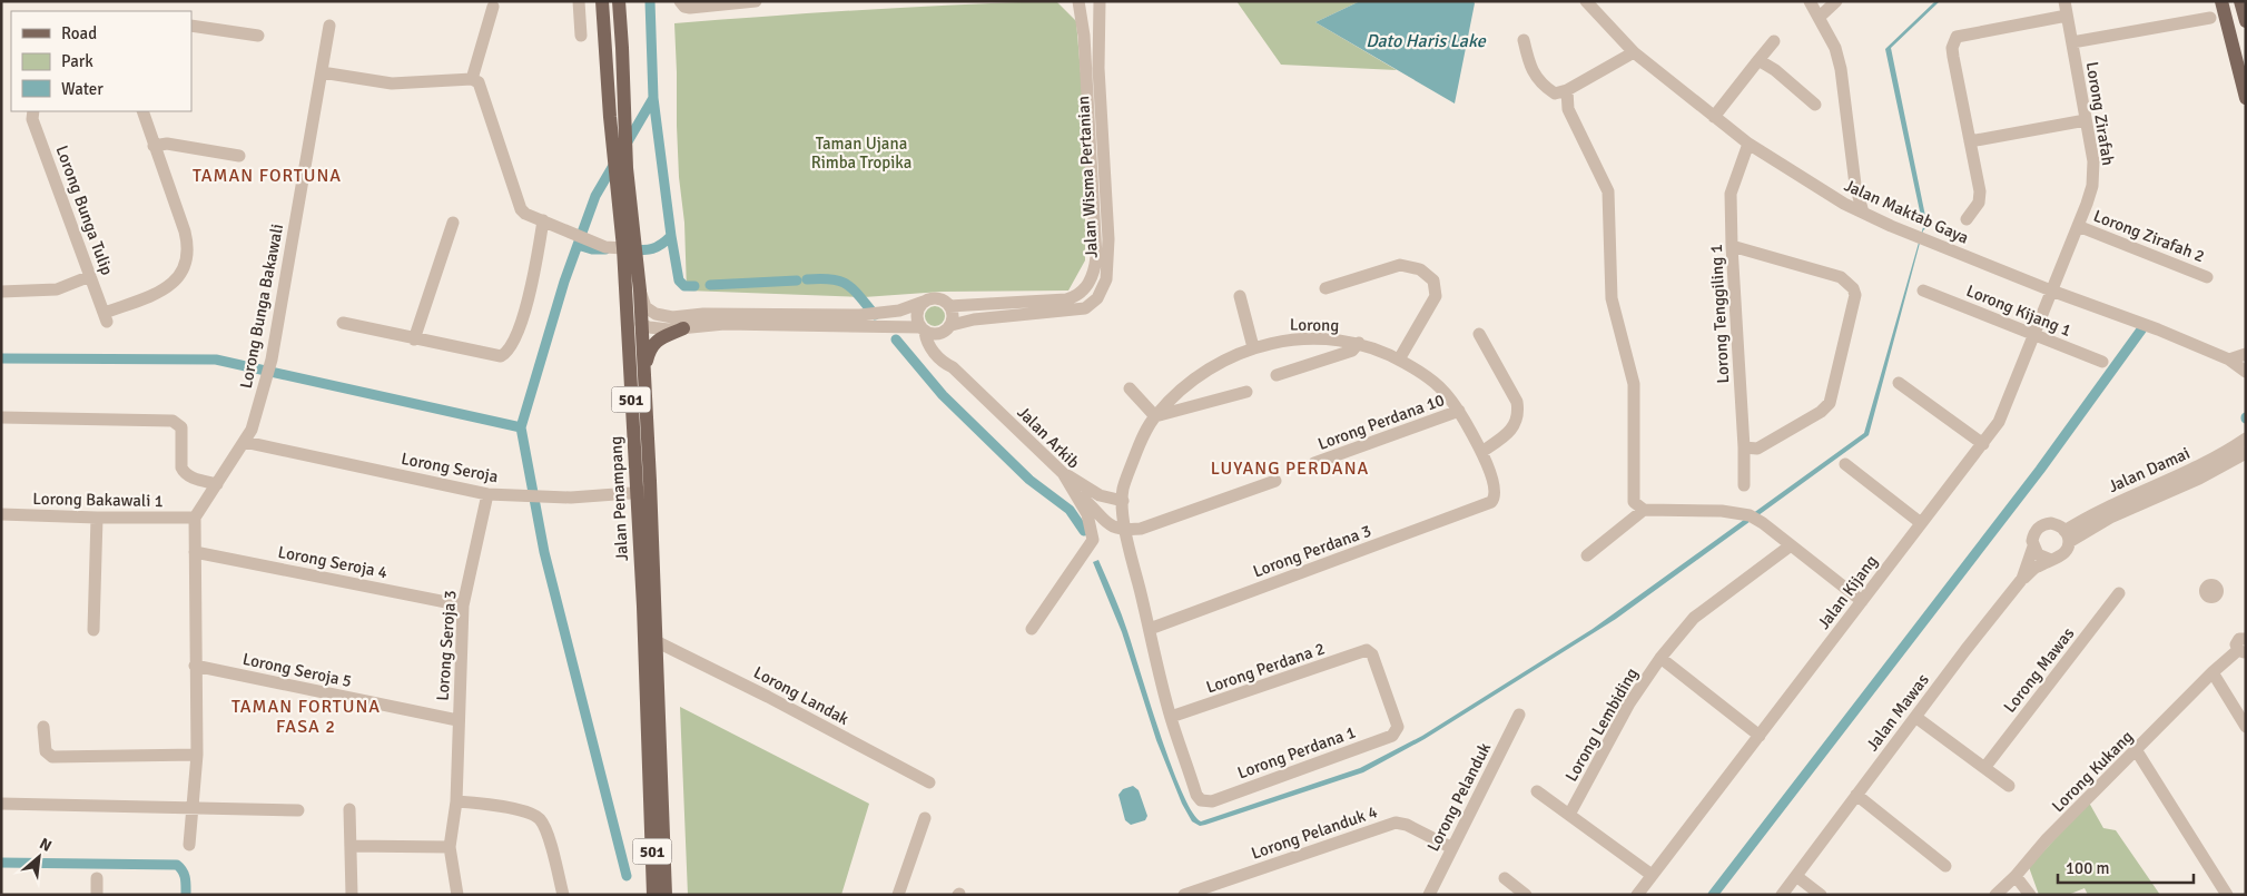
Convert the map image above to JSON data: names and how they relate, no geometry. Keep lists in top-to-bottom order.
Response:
{
  "streets": {
    "main road": ["501", "Jalan Penampang"],
    "street": [
      "Lorong Zirafah",
      "Jalan Wisma Pertanian",
      "Lorong Bunga Tulip",
      "Jalan Maktab Gaya",
      "Lorong Zirafah 2",
      "Lorong Bunga Bakawali",
      "Lorong Kijang 1",
      "Lorong Tenggiling 1",
      "Lorong",
      "Lorong Perdana 10",
      "Jalan Arkib",
      "Lorong Seroja",
      "Jalan Damai",
      "Lorong Bakawali 1",
      "Lorong Perdana 3",
      "Lorong Seroja 4",
      "Jalan Kijang",
      "Lorong Seroja 3",
      "Lorong Perdana 2",
      "Lorong Seroja 5",
      "Lorong Mawas",
      "Lorong Landak",
      "Jalan Mawas",
      "Lorong Lembiding",
      "Lorong Perdana 1",
      "Lorong Kukang",
      "Lorong Pelanduk",
      "Lorong Pelanduk 4"
    ]
  },
  "crossings": [
    ["Lorong Zirafah", "Jalan Maktab Gaya"],
    ["Lorong Zirafah", "Lorong Zirafah 2"],
    ["Lorong Zirafah", "Jalan Kijang"],
    ["Jalan Wisma Pertanian", "Jalan Arkib"],
    ["Jalan Maktab Gaya", "Lorong Tenggiling 1"],
    ["Jalan Maktab Gaya", "Jalan Kijang"],
    ["Lorong Bunga Bakawali", "Lorong Seroja"],
    ["Lorong Bunga Bakawali", "Lorong Bakawali 1"],
    ["Lorong Kijang 1", "Jalan Kijang"],
    ["Lorong", "Lorong Perdana 10"],
    ["Lorong", "Lorong Perdana 3"],
    ["Lorong Seroja", "Jalan Penampang"],
    ["Lorong Seroja", "Lorong Seroja 3"],
    ["Jalan Damai", "Jalan Mawas"],
    ["Jalan Penampang", "Lorong Landak"],
    ["Lorong Seroja 4", "Lorong Seroja 3"],
    ["Lorong Seroja 3", "Lorong Seroja 5"],
    ["Lorong Perdana 2", "Lorong Perdana 1"],
    ["Lorong Pelanduk", "Lorong Pelanduk 4"]
  ],
  "districts": ["TAMAN FORTUNA", "LUYANG PERDANA", "TAMAN FORTUNA FASA 2"],
  "water": ["Dato Haris Lake"],
  "parks": ["Taman Ujana Rimba Tropika"],
  "legend": ["Road", "Park", "Water"],
  "scale_bar": "100 m",
  "north": "top right"
}
